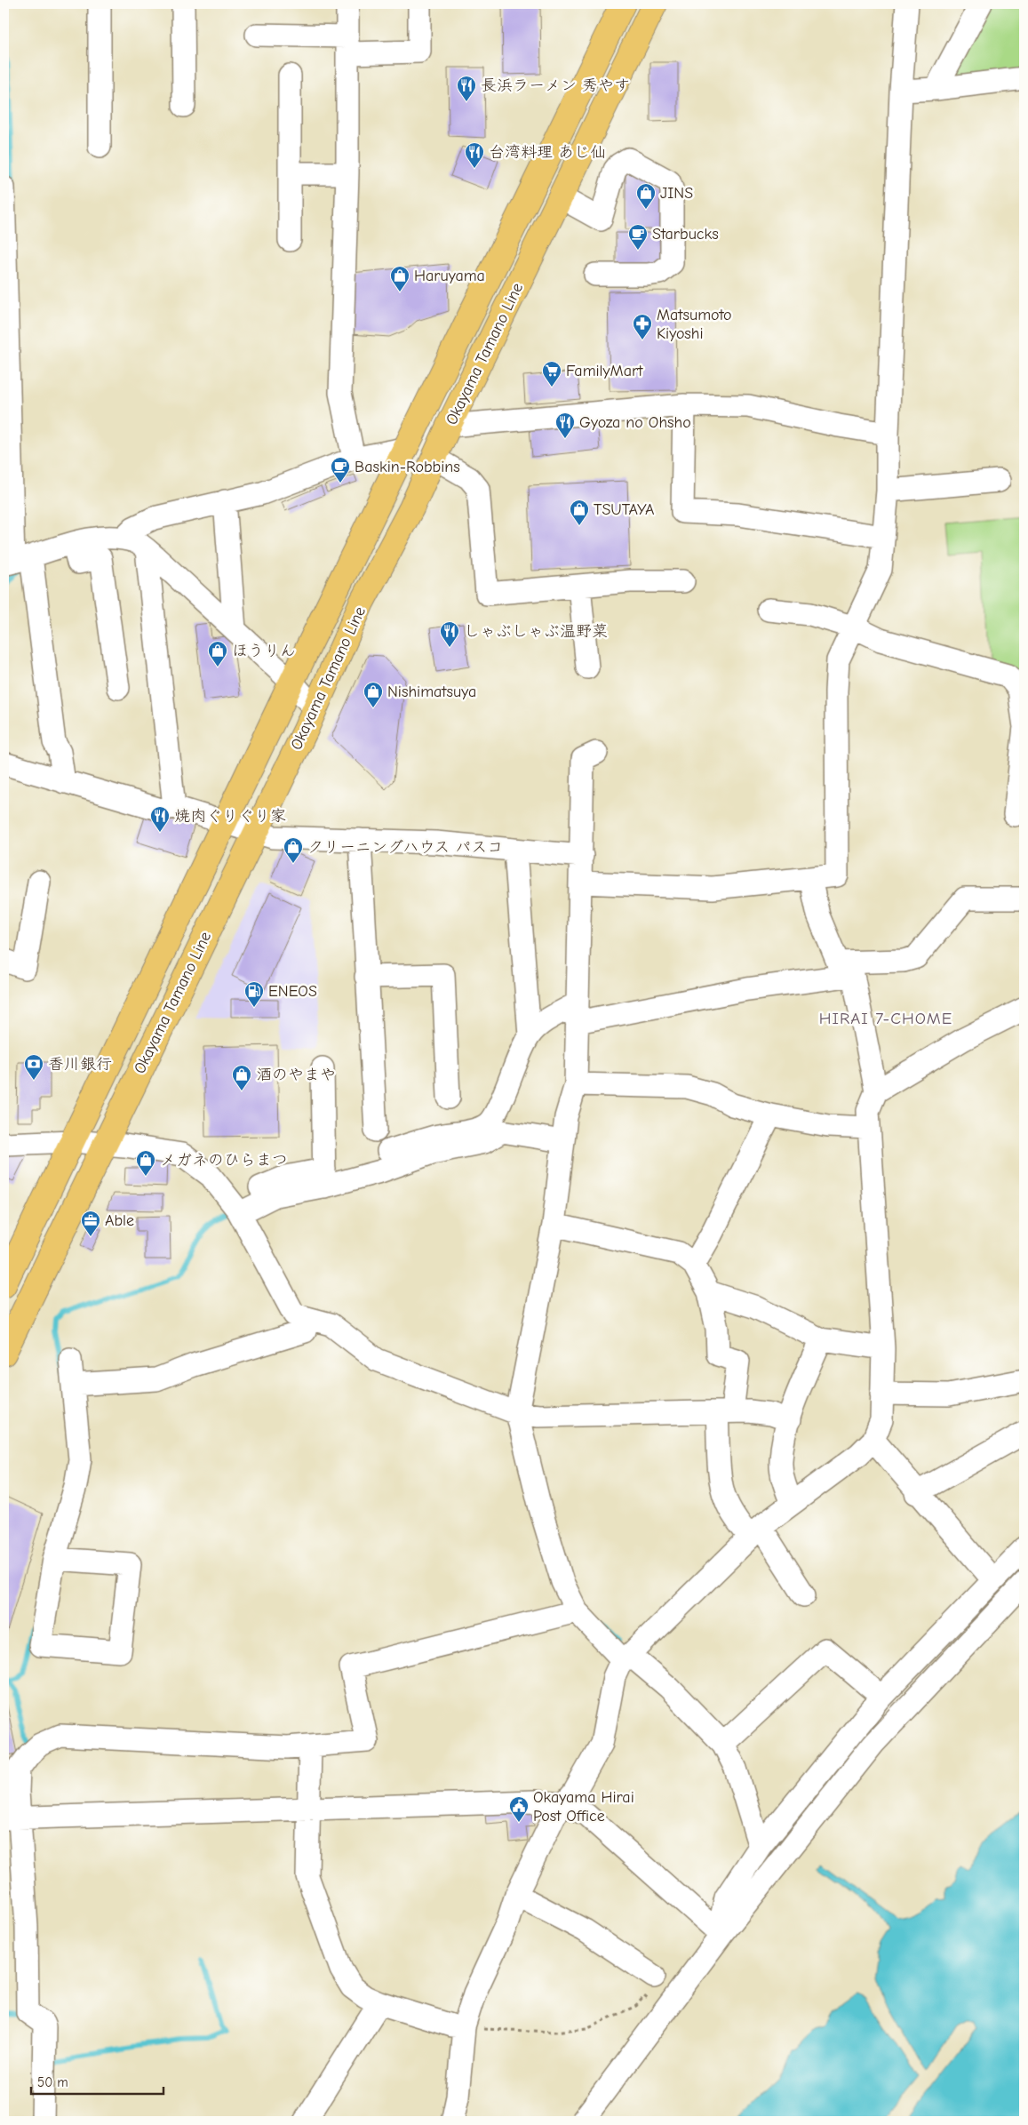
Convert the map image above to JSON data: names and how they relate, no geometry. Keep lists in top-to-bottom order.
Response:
{
  "streets": {
    "main road": ["Okayama Tamano Line"]
  },
  "districts": ["HIRAI 7-CHOME"],
  "places": {
    "restaurant": [
      "長浜ラーメン 秀やす",
      "台湾料理 あじ仙",
      "Gyoza no Ohsho",
      "しゃぶしゃぶ温野菜",
      "焼肉ぐりぐり家"
    ],
    "shop": [
      "JINS",
      "Haruyama",
      "TSUTAYA",
      "ほうりん",
      "Nishimatsuya",
      "クリーニングハウス パスコ",
      "酒のやまや",
      "メガネのひらまつ"
    ],
    "cafe": ["Starbucks", "Baskin-Robbins"],
    "pharmacy": ["Matsumoto Kiyoshi"],
    "supermarket": ["FamilyMart"],
    "fuel station": ["ENEOS"],
    "bank": ["香川銀行"],
    "office": ["Able"],
    "public building": ["Okayama Hirai Post Office"]
  },
  "scale_bar": "50 m"
}
